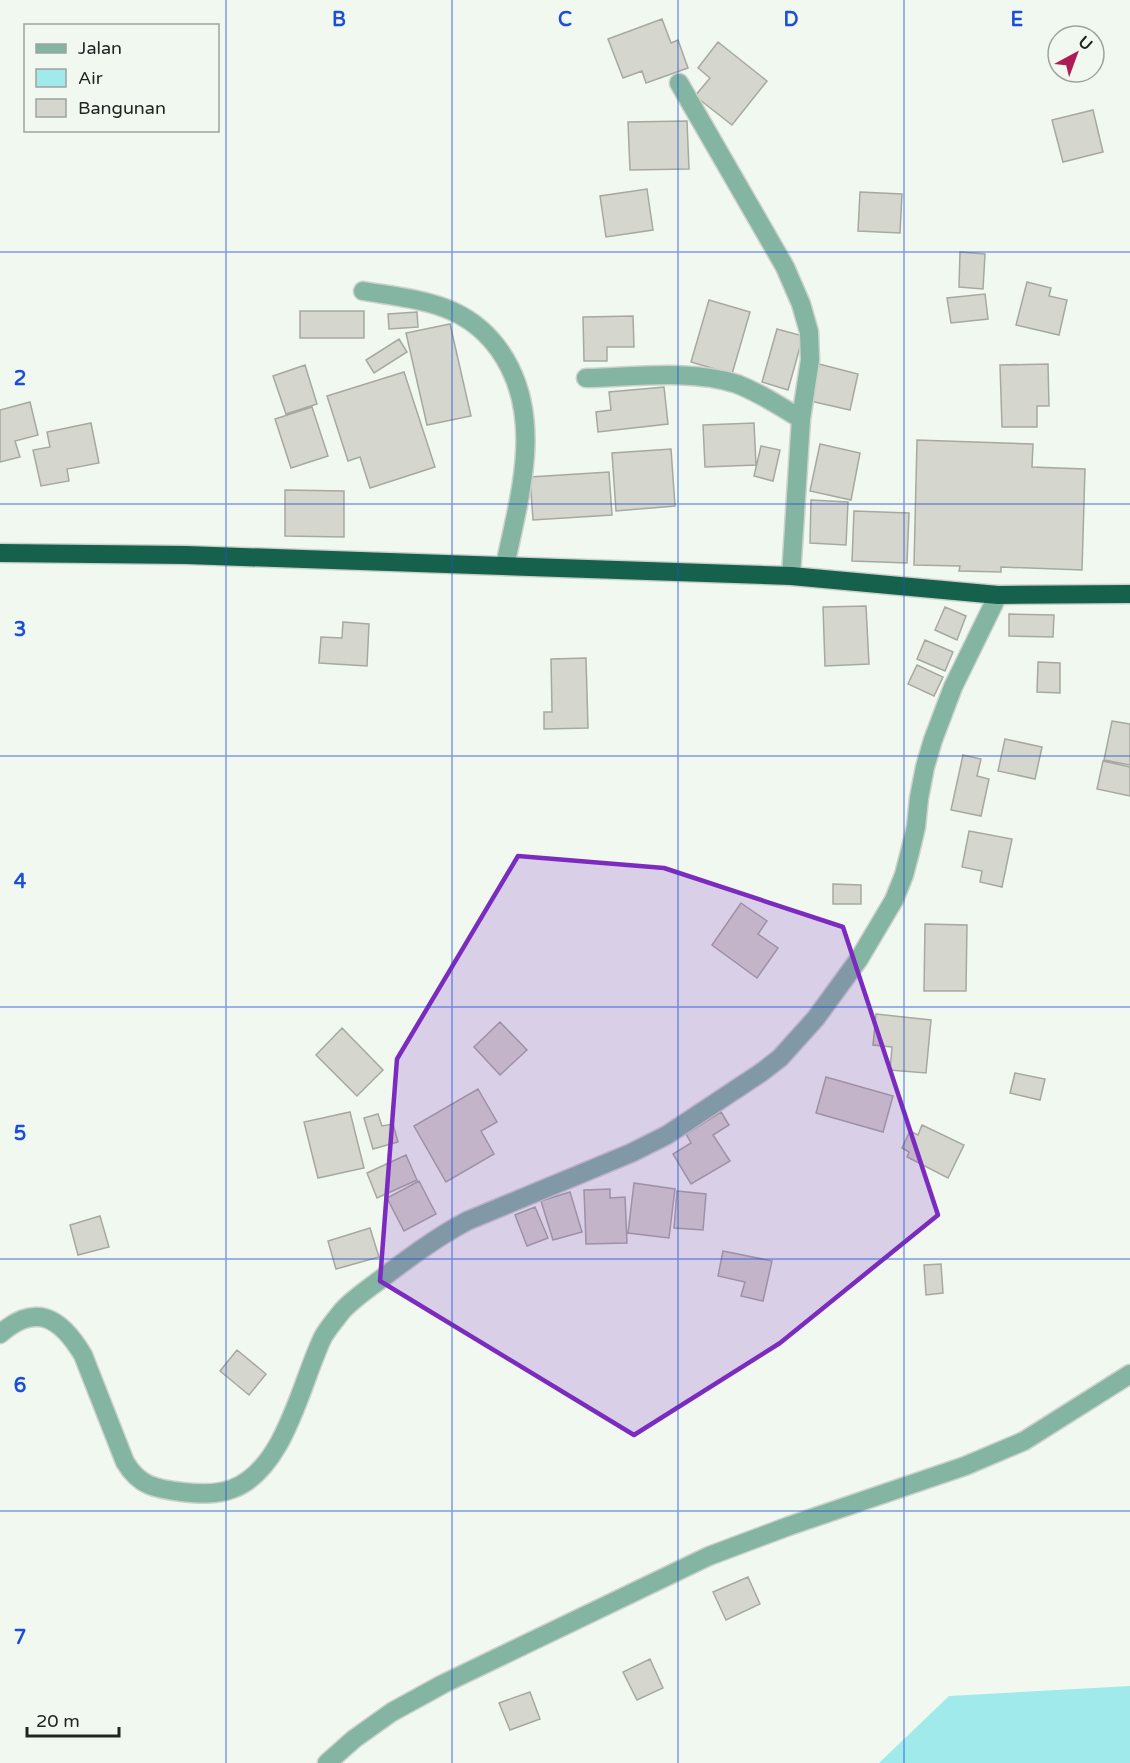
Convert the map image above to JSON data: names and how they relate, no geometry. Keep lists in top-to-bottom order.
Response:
{
  "legend": ["Jalan", "Air", "Bangunan"],
  "scale_bar": "20 m",
  "north": "top right",
  "grid": {
    "columns": [
      "B",
      "C",
      "D",
      "E"
    ],
    "rows": [
      "2",
      "3",
      "4",
      "5",
      "6",
      "7"
    ]
  }
}
